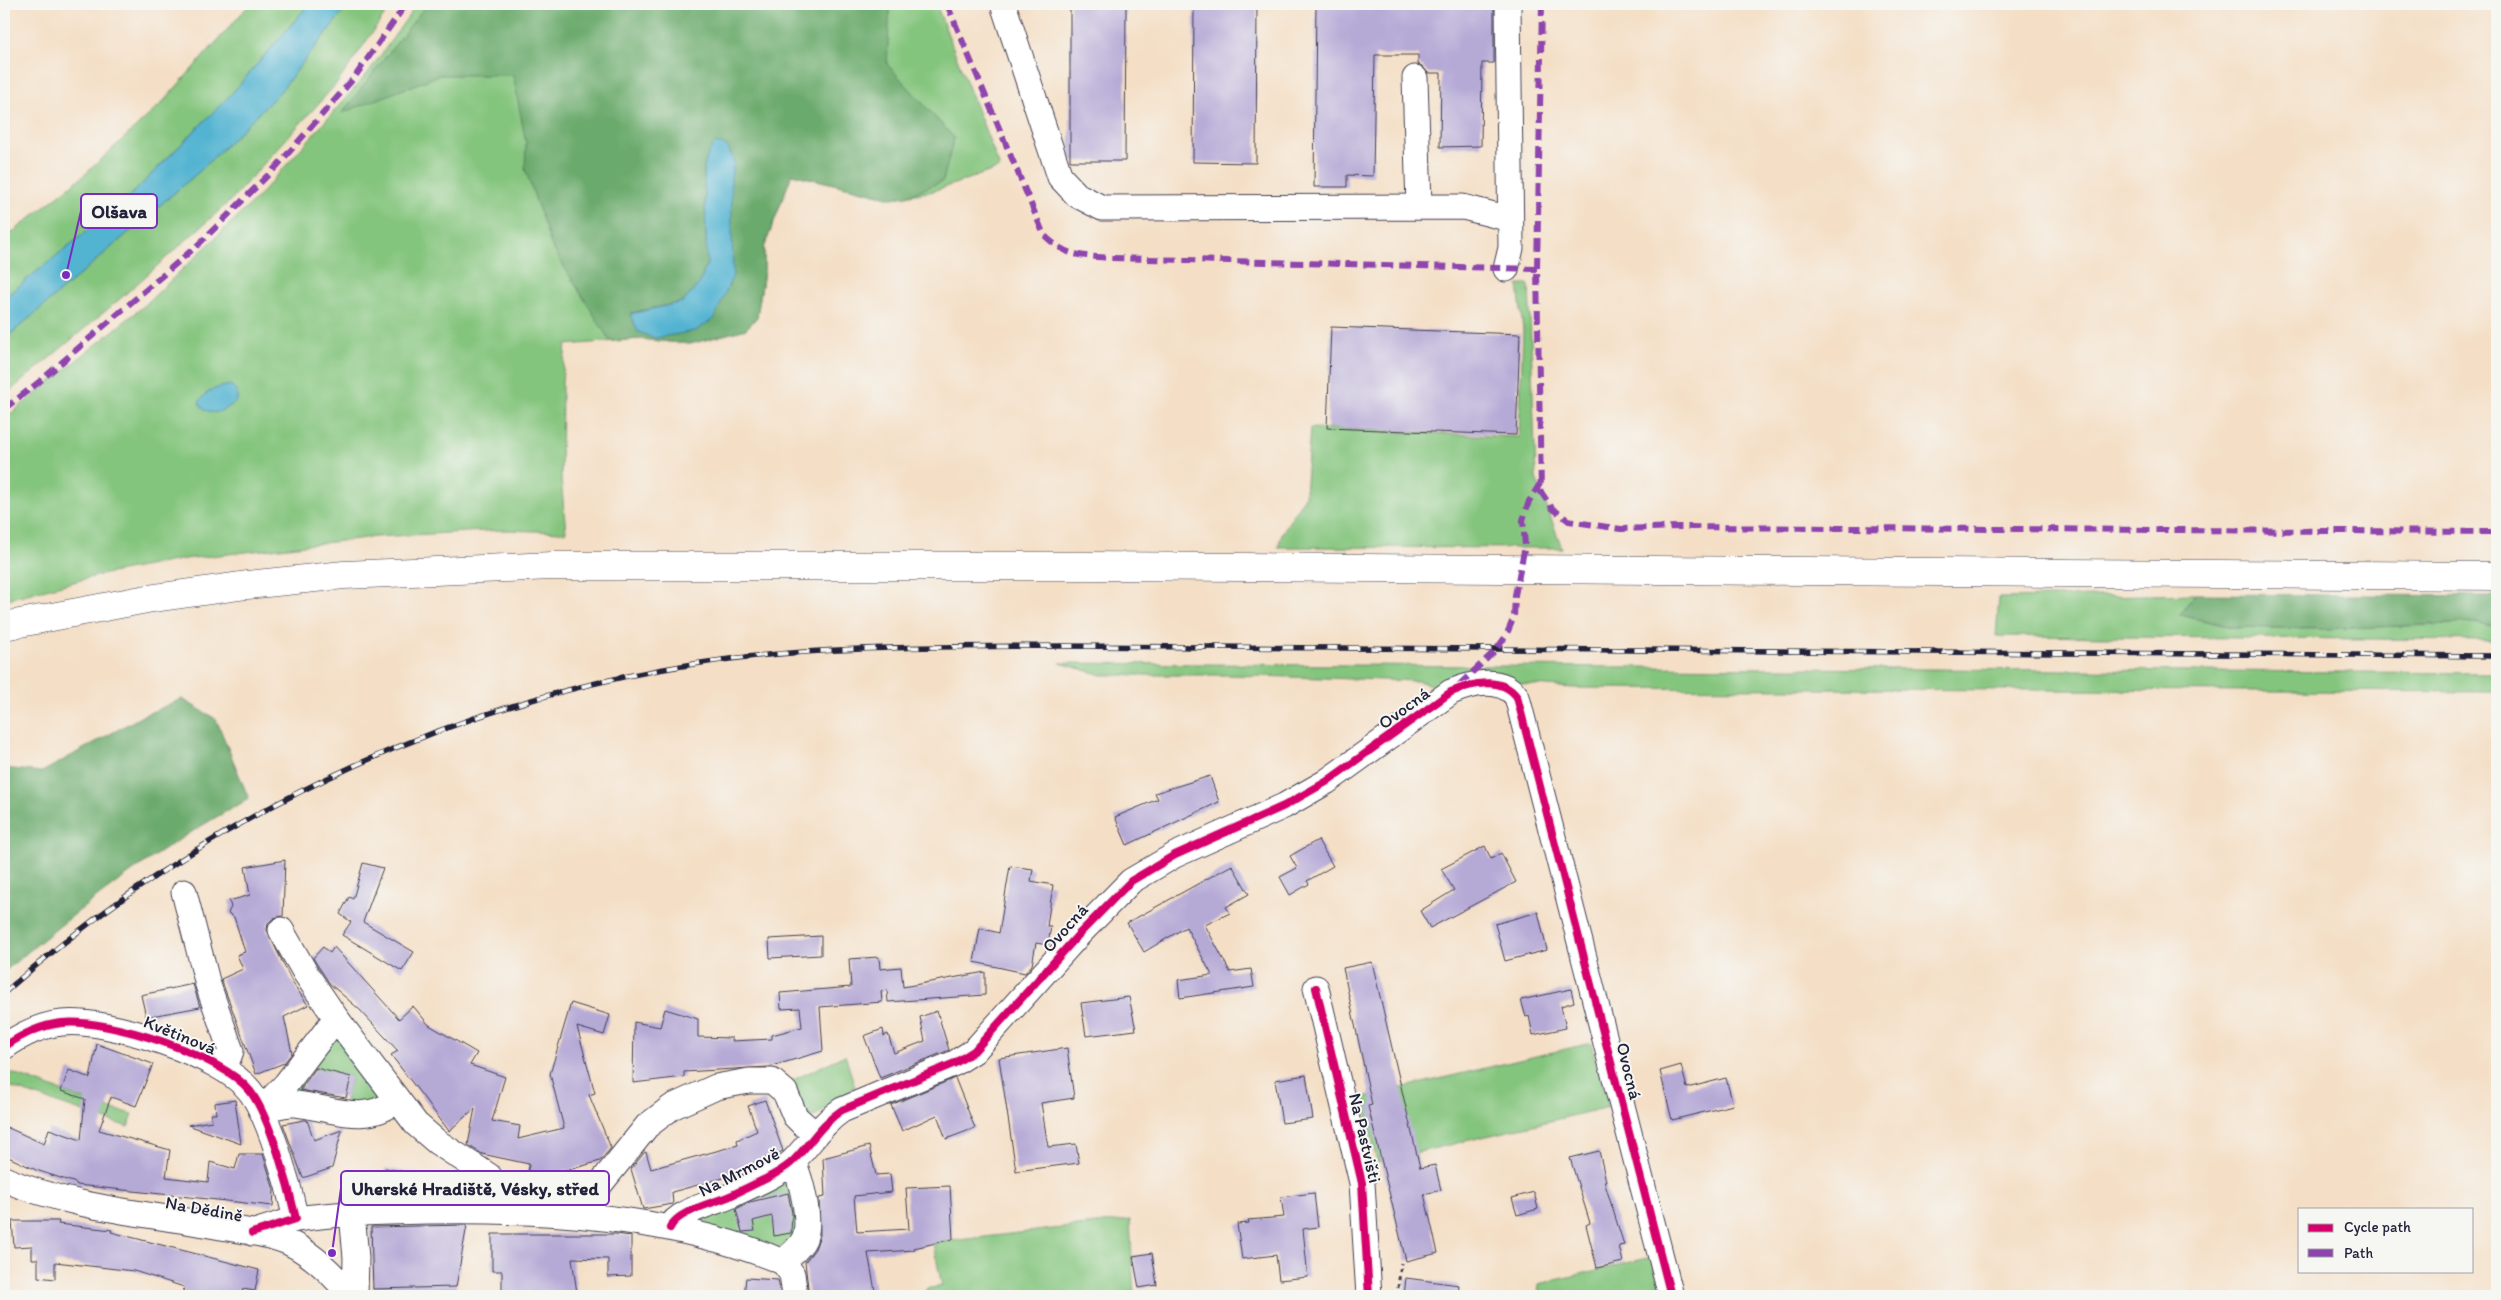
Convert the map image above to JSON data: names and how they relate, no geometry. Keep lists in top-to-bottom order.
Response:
{
  "streets": {
    "street": [
      "Ovocná",
      "Květinová",
      "Na Pastvišti",
      "Na Mrmově",
      "Na Dědině"
    ]
  },
  "crossings": [
    ["Ovocná", "Na Mrmově"]
  ],
  "places": ["Olšava", "Uherské Hradiště, Vésky, střed"],
  "legend": ["Cycle path", "Path"]
}
